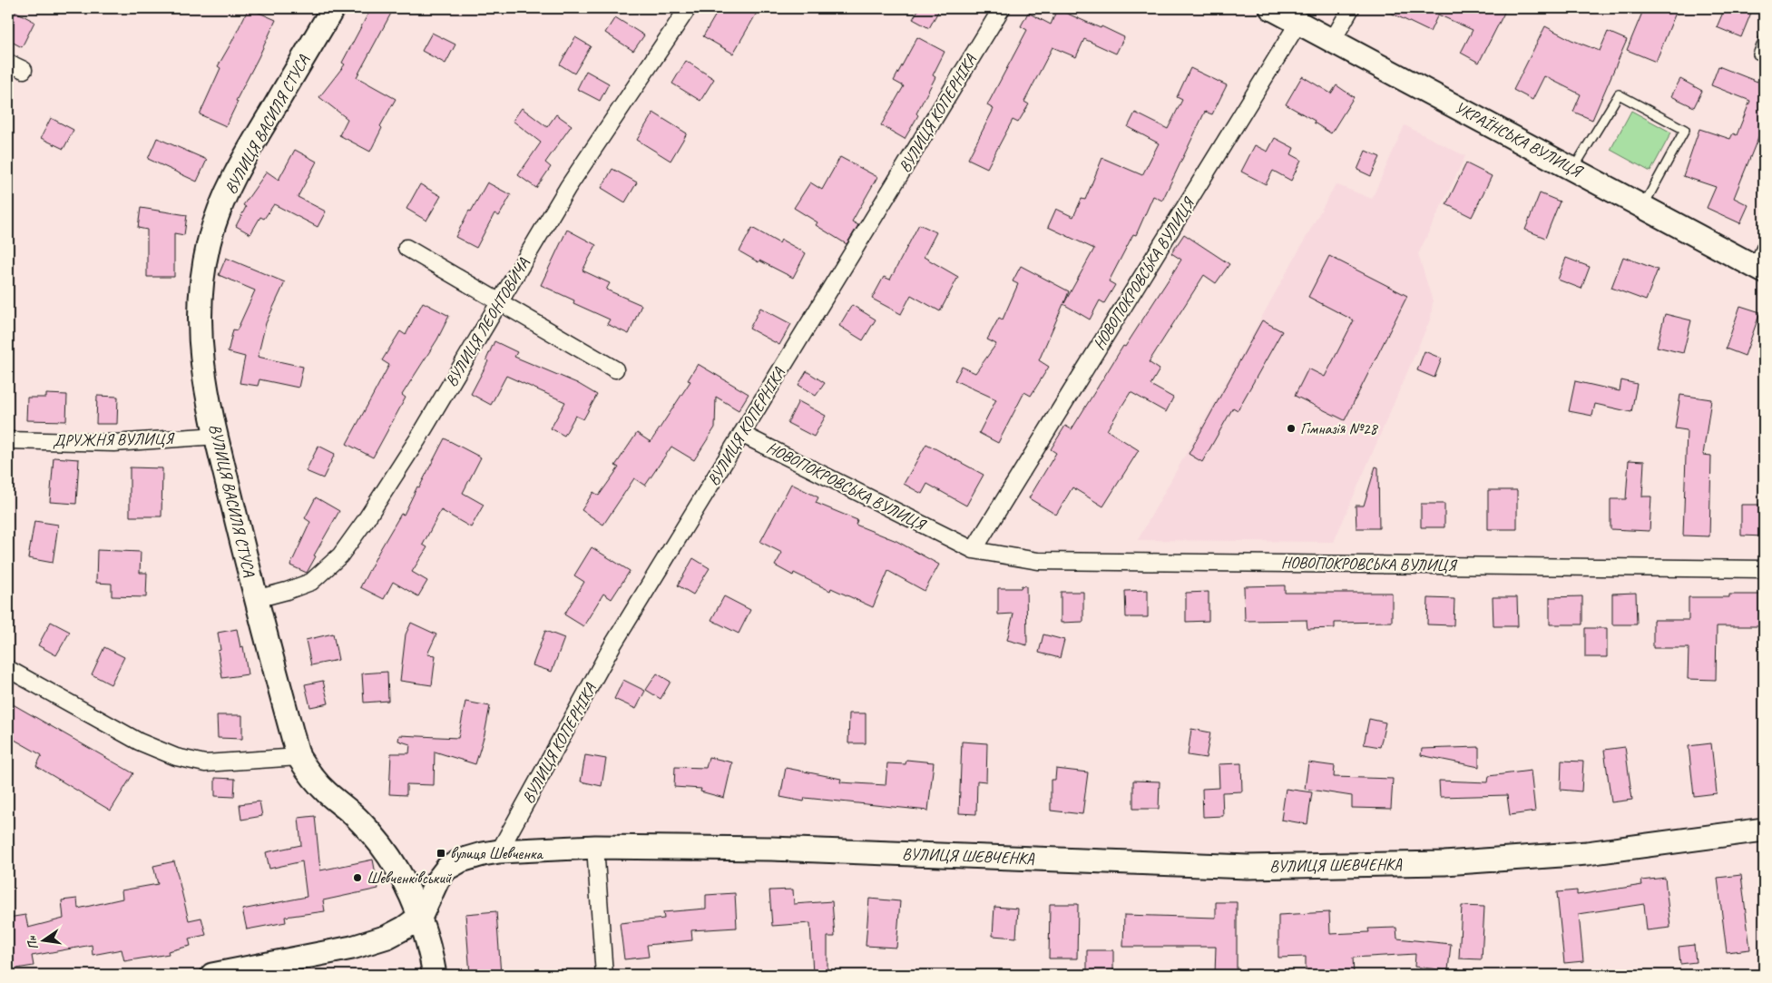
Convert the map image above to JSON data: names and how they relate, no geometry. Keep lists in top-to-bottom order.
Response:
{
  "streets": {
    "main road": ["ВУЛИЦЯ ВАСИЛЯ СТУСА", "УКРАЇНСЬКА ВУЛИЦЯ", "ВУЛИЦЯ ШЕВЧЕНКА"],
    "street": [
      "ВУЛИЦЯ КОПЕРНІКА",
      "НОВОПОКРОВСЬКА ВУЛИЦЯ",
      "ВУЛИЦЯ ЛЕОНТОВИЧА",
      "ДРУЖНЯ ВУЛИЦЯ"
    ]
  },
  "crossings": [
    ["ВУЛИЦЯ КОПЕРНІКА", "НОВОПОКРОВСЬКА ВУЛИЦЯ"],
    ["ВУЛИЦЯ КОПЕРНІКА", "ВУЛИЦЯ ШЕВЧЕНКА"],
    ["ВУЛИЦЯ ВАСИЛЯ СТУСА", "ВУЛИЦЯ ЛЕОНТОВИЧА"],
    ["ВУЛИЦЯ ВАСИЛЯ СТУСА", "ДРУЖНЯ ВУЛИЦЯ"],
    ["ВУЛИЦЯ ВАСИЛЯ СТУСА", "ВУЛИЦЯ ШЕВЧЕНКА"],
    ["УКРАЇНСЬКА ВУЛИЦЯ", "НОВОПОКРОВСЬКА ВУЛИЦЯ"]
  ],
  "places": {
    "other": ["Гімназія №28", "Шевченківський"],
    "transit": ["вулиця Шевченка"]
  },
  "north": "left"
}
